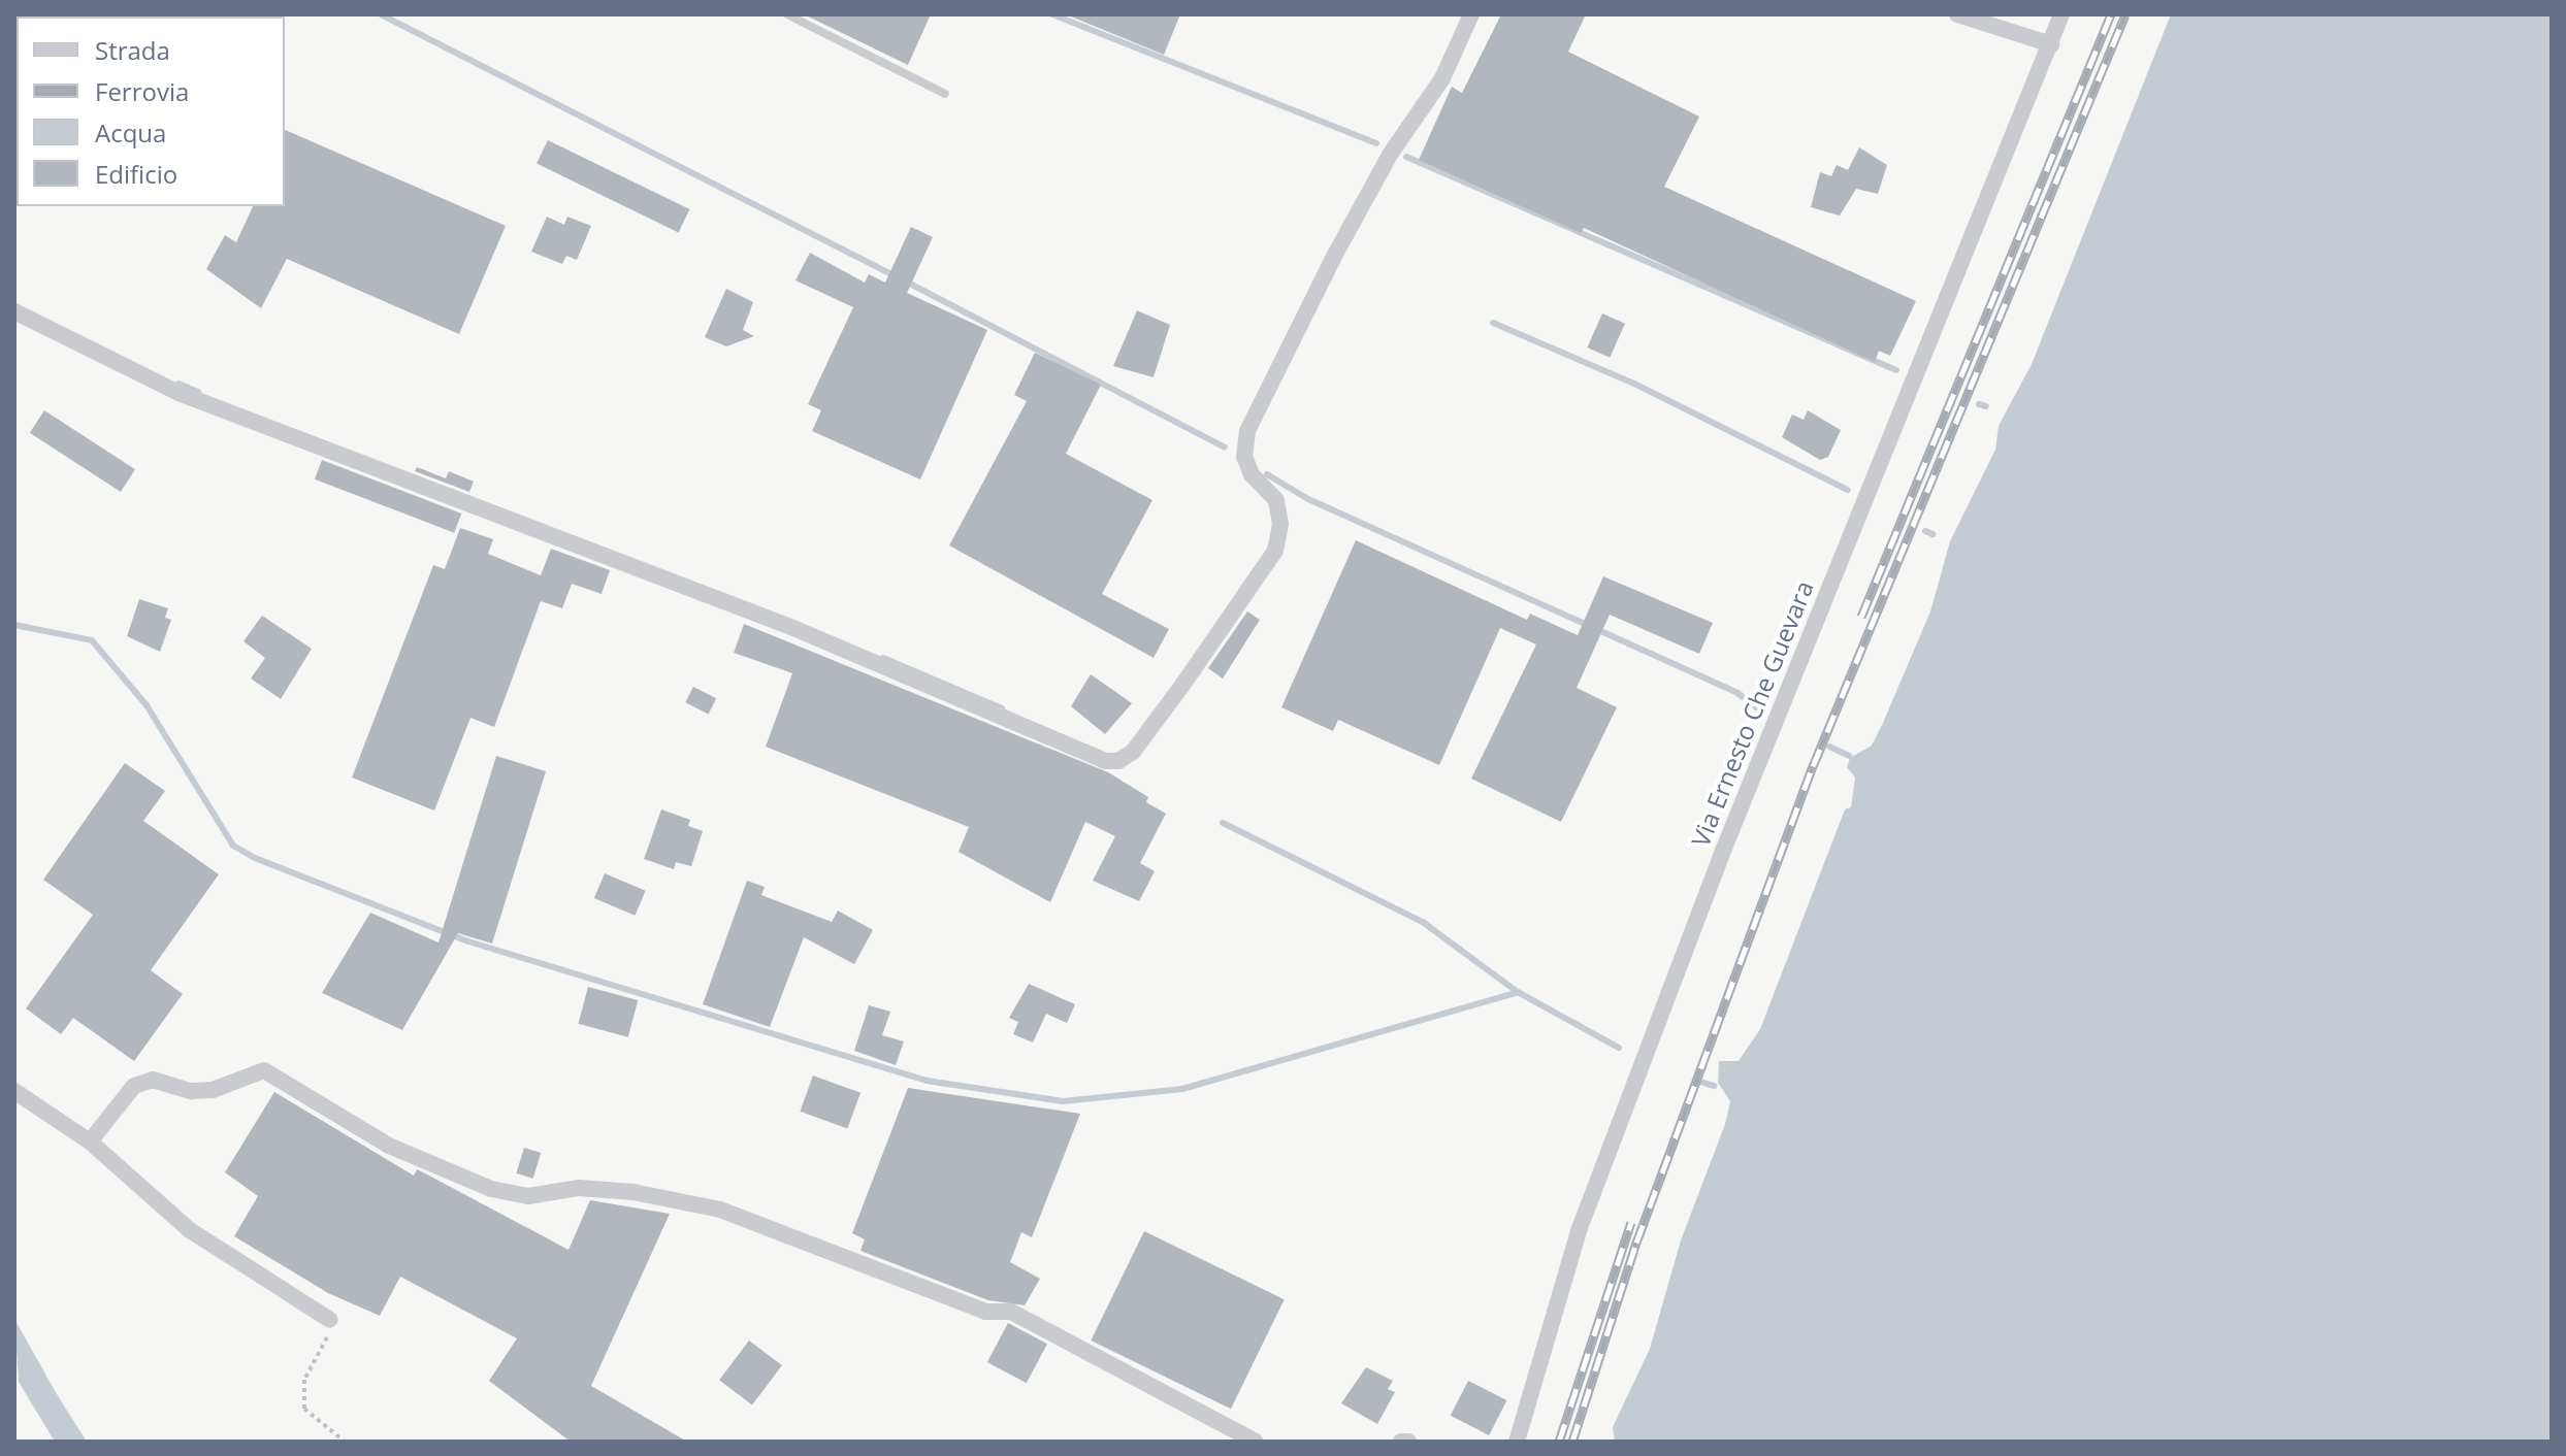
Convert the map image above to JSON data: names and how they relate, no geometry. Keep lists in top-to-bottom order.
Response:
{
  "streets": {
    "street": ["Via Ernesto Che Guevara"]
  },
  "legend": [
    "Strada",
    "Ferrovia",
    "Acqua",
    "Edificio"
  ]
}
